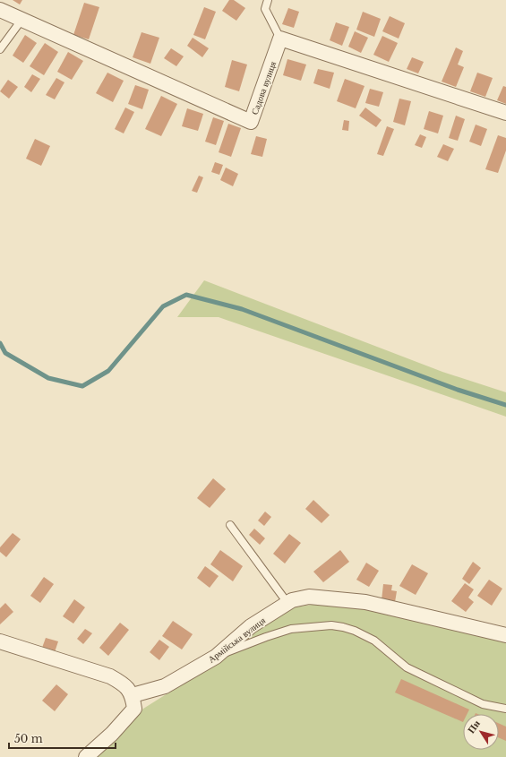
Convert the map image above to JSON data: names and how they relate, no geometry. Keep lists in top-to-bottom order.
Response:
{
  "streets": {
    "street": ["Садова вулиця", "Армійська вулиця"]
  },
  "scale_bar": "50 m",
  "north": "top left"
}
